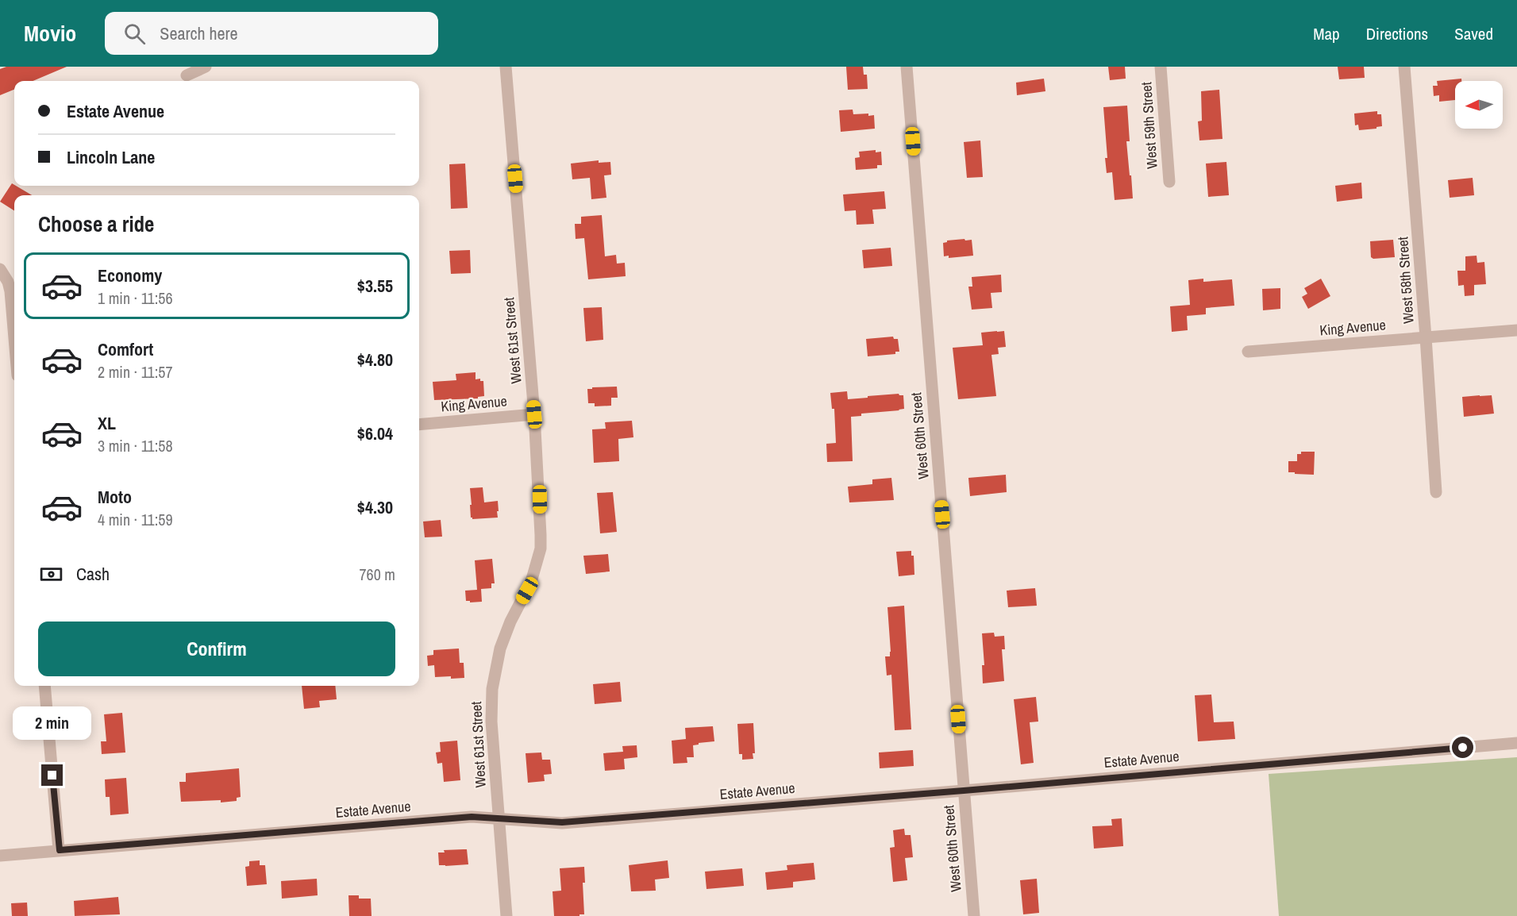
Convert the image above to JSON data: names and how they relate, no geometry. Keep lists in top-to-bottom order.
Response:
{
  "streets": {
    "street": [
      "West 59th Street",
      "West 58th Street",
      "King Avenue",
      "West 61st Street",
      "West 60th Street",
      "Estate Avenue"
    ]
  },
  "crossings": [
    ["West 58th Street", "King Avenue"],
    ["King Avenue", "West 61st Street"],
    ["West 61st Street", "Estate Avenue"],
    ["West 60th Street", "Estate Avenue"]
  ],
  "north": "left",
  "page": {
    "header": "Movio",
    "search": "Search here",
    "nav": ["Map", "Directions", "Saved"],
    "banner": ["Estate Avenue", "Lincoln Lane"],
    "heading": "Choose a ride",
    "list": [
      {
        "name": "Economy",
        "note": "1 min · 11:56",
        "value": "$3.55"
      },
      {
        "name": "Comfort",
        "note": "2 min · 11:57",
        "value": "$4.80"
      },
      {
        "name": "XL",
        "note": "3 min · 11:58",
        "value": "$6.04"
      },
      {
        "name": "Moto",
        "note": "4 min · 11:59",
        "value": "$4.30"
      }
    ],
    "pay": ["Cash", "760 m"],
    "buttons": "Confirm",
    "bubble": "2 min"
  }
}
